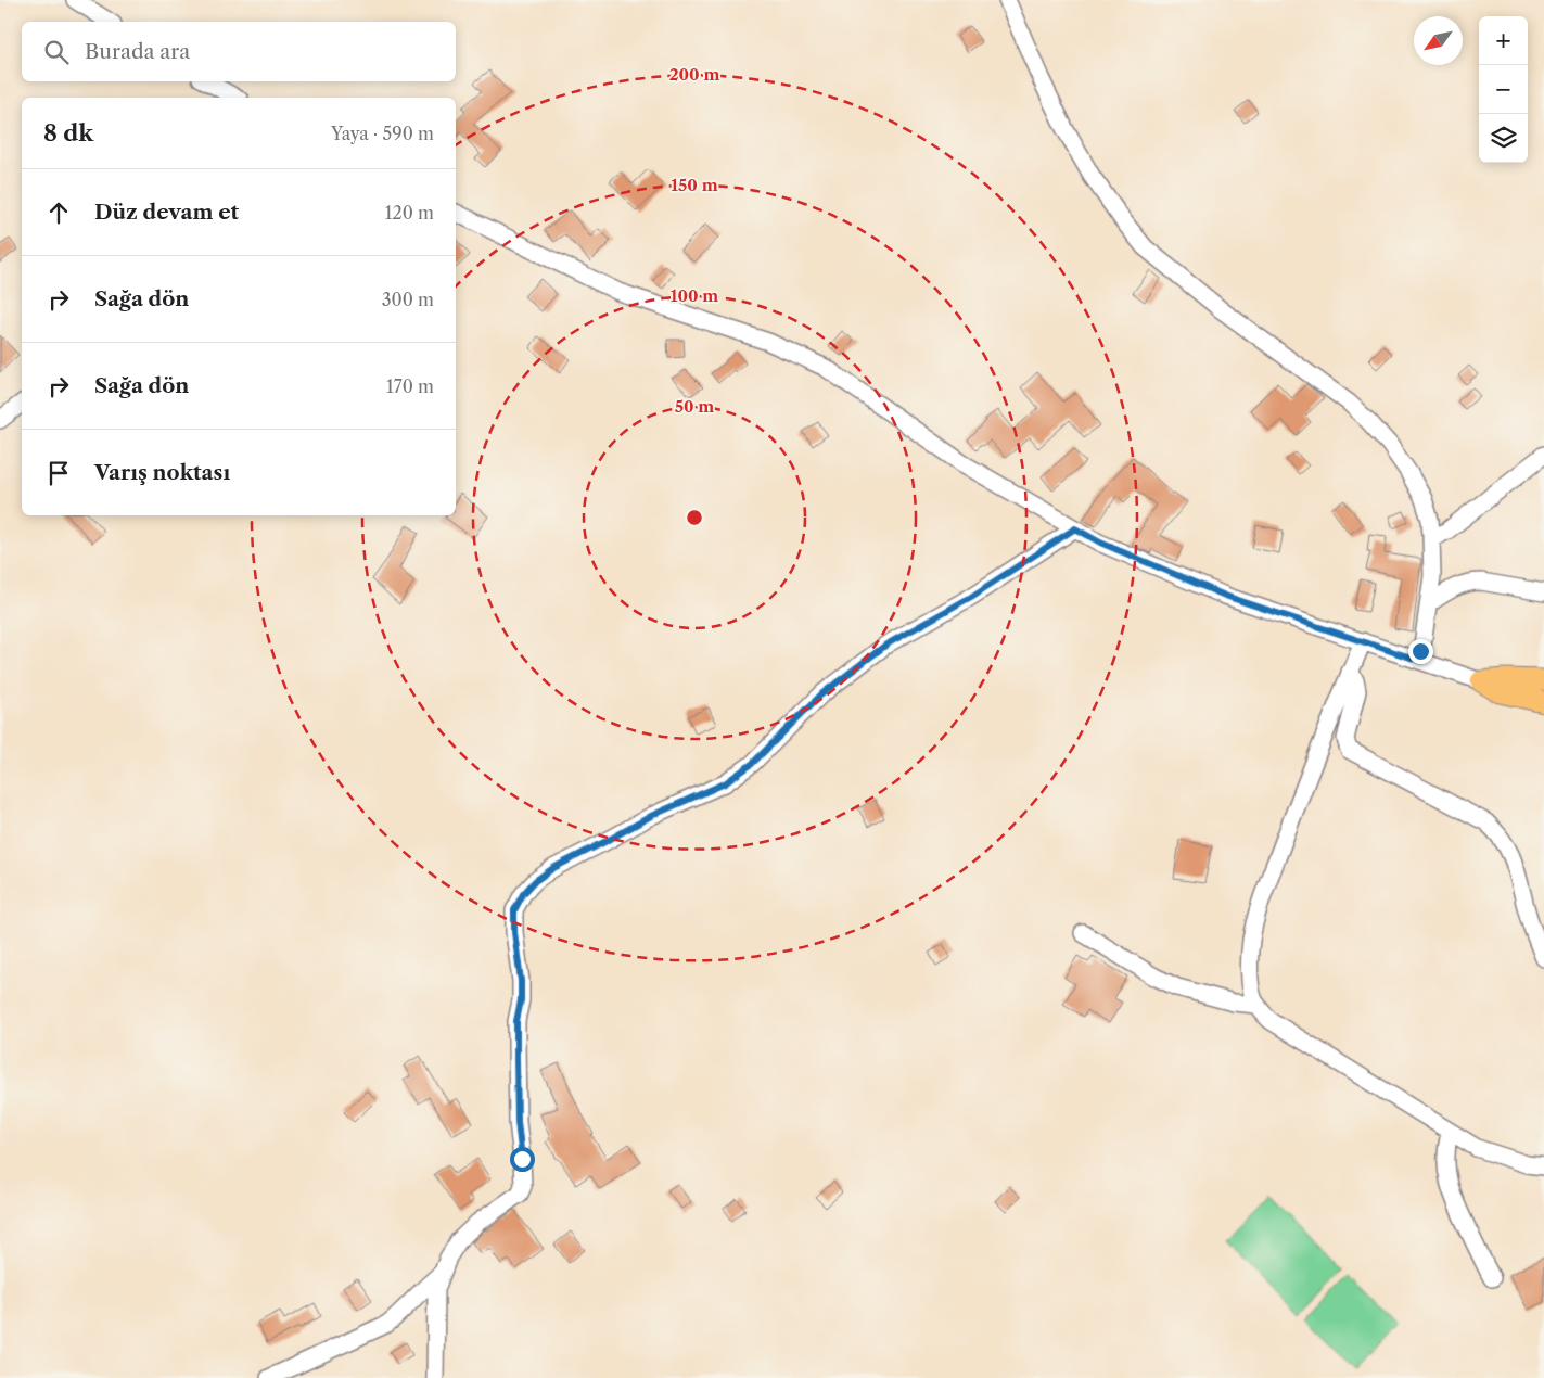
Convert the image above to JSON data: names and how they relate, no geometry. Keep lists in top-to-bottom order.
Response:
{
  "north": "bottom left",
  "page": {
    "map_buttons": ["+", "−"],
    "search": "Burada ara",
    "heading": ["8 dk", "Yaya · 590 m"],
    "list": [
      ["Düz devam et", "120 m"],
      ["Sağa dön", "300 m"],
      ["Sağa dön", "170 m"],
      "Varış noktası"
    ]
  },
  "rings": [
    "200 m",
    "150 m",
    "100 m",
    "50 m"
  ]
}
